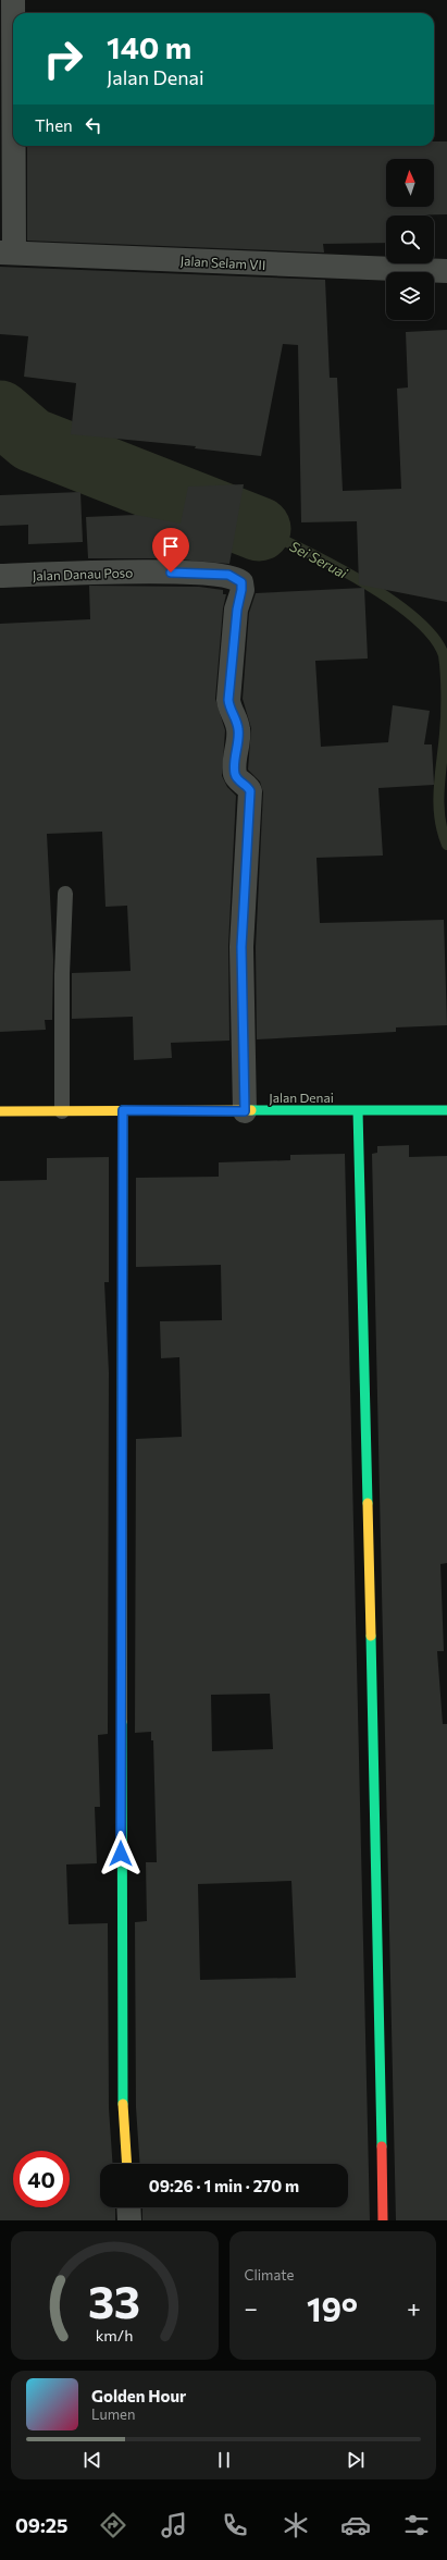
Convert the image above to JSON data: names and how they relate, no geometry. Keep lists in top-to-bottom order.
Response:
{
  "streets": {
    "street": ["Jalan Selam VII", "Jalan Danau Poso", "Jalan Denai"]
  },
  "crossings": [
    ["Jalan Danau Poso", "Jalan Denai"]
  ],
  "water": ["Sei Seruai"],
  "north": "top",
  "page": {
    "turn": ["140 m", "Jalan Denai"],
    "then": "Then",
    "limit": "40",
    "trip": "09:26 · 1 min · 270 m",
    "tile": "Climate",
    "heat": ["−", "19°", "+"],
    "song": ["Golden Hour", "Lumen"],
    "tabs": "09:25",
    "gauge": ["33", "km/h"]
  }
}
